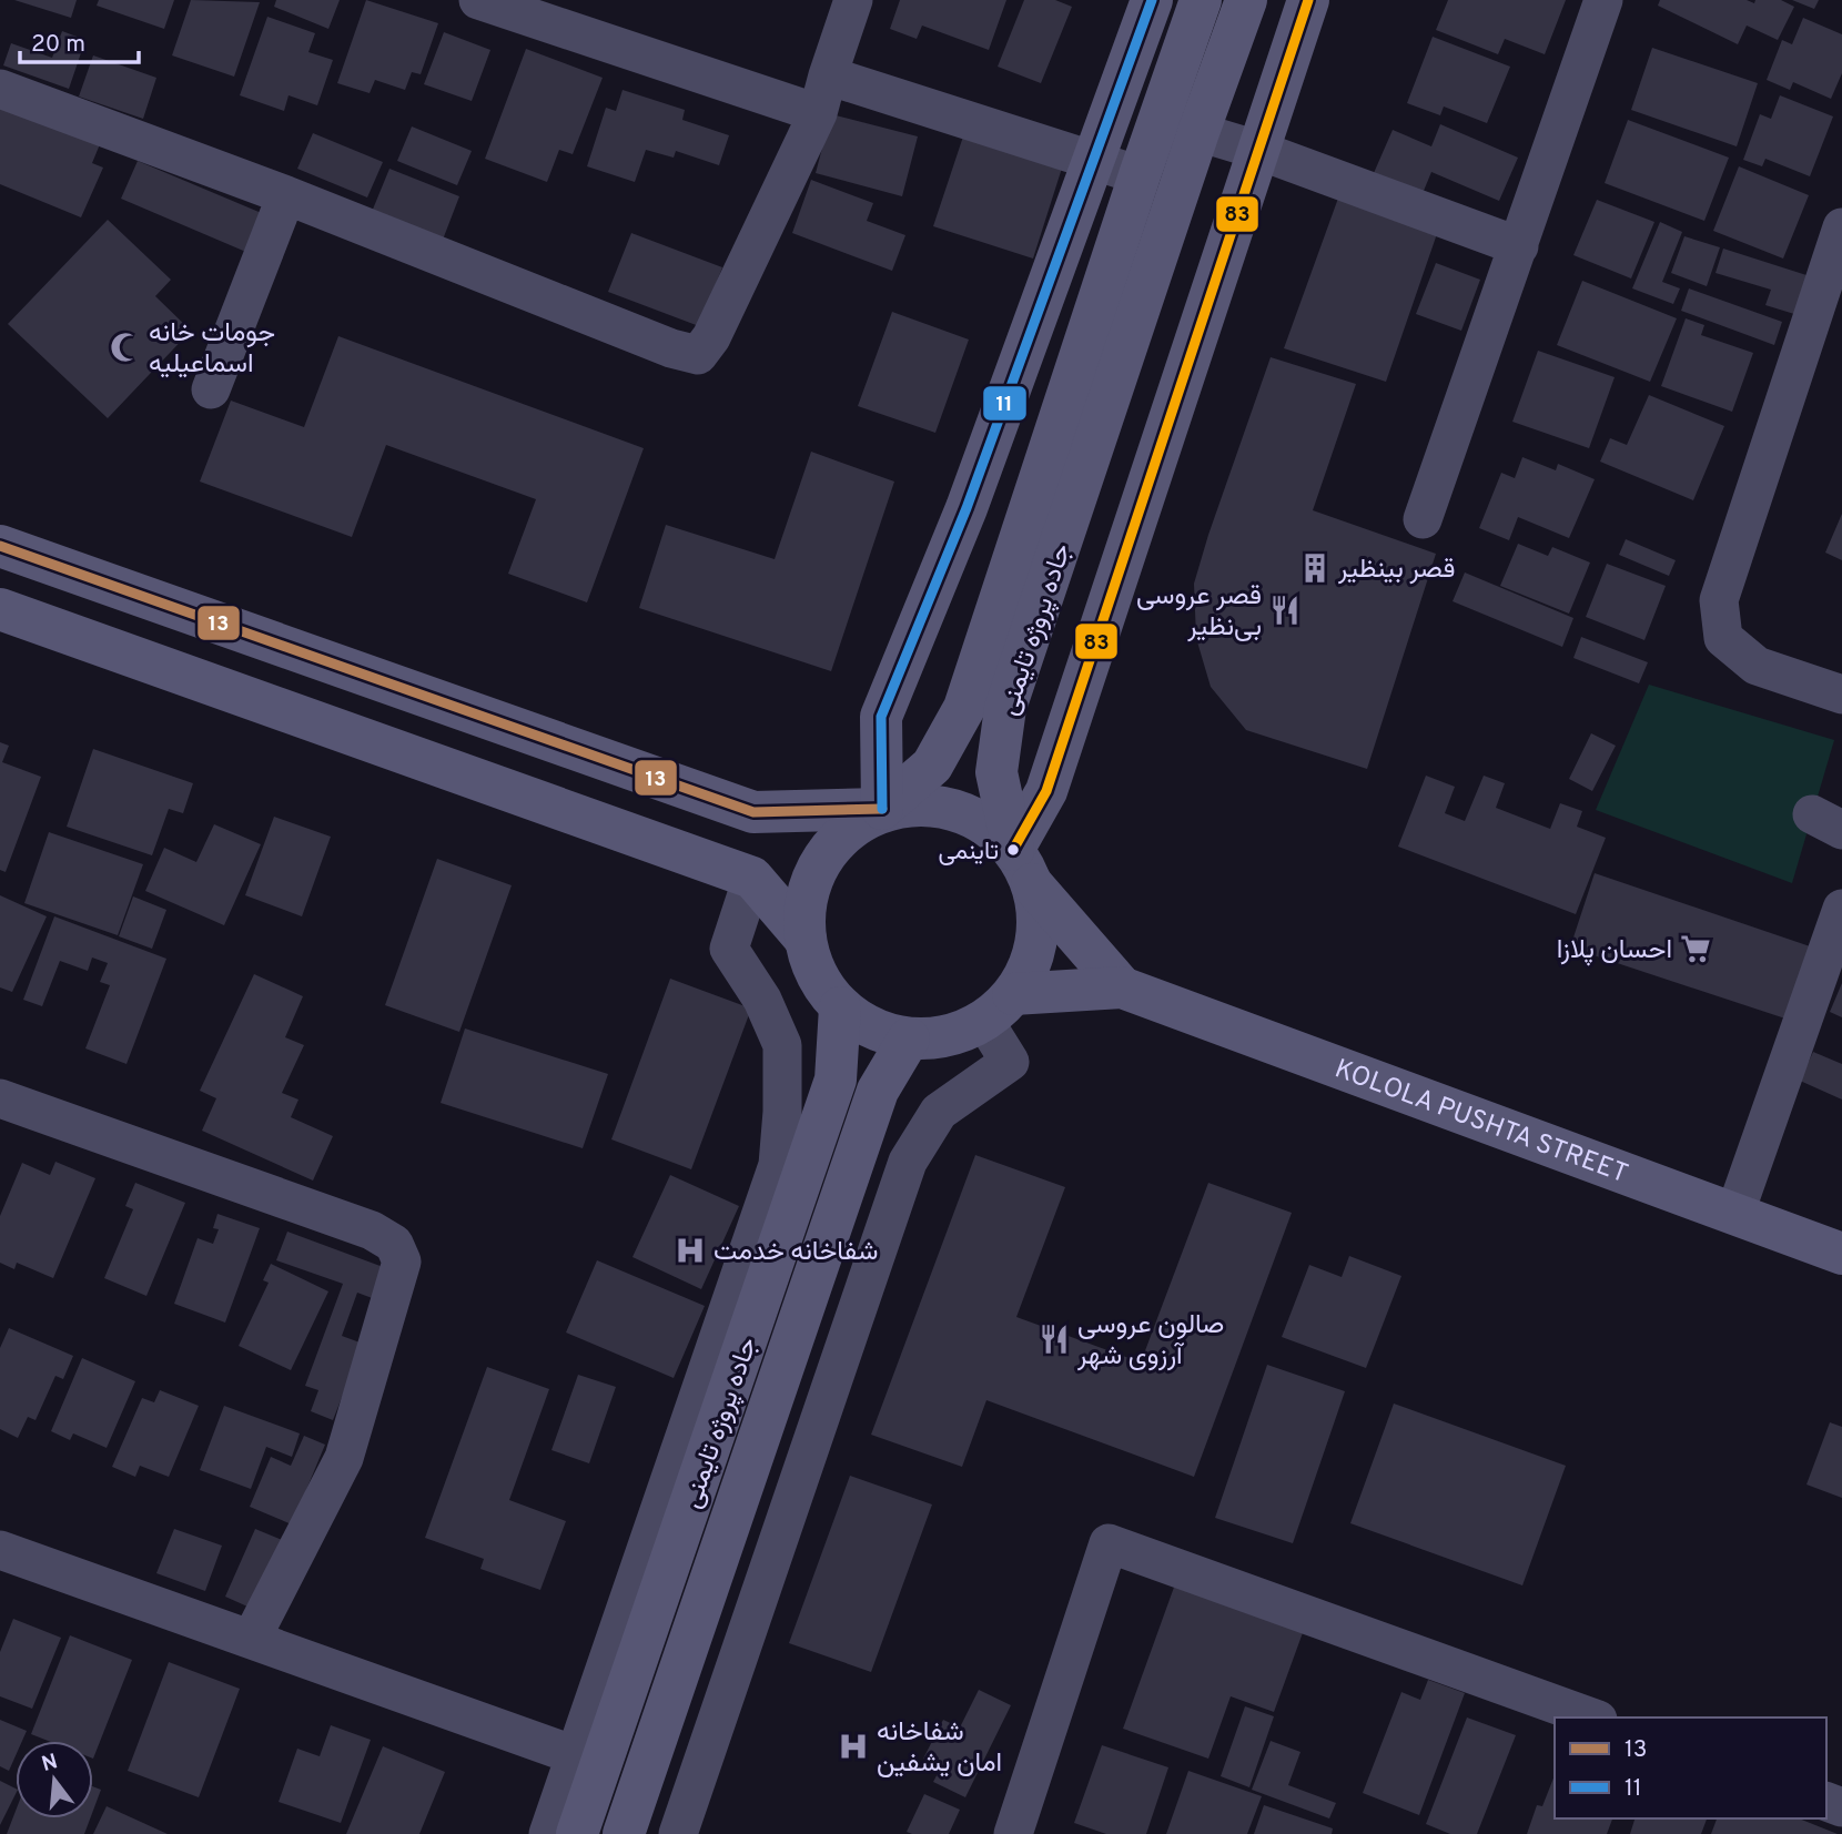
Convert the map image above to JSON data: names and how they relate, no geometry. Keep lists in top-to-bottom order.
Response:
{
  "streets": {
    "main road": ["جاده پروژه تایمنی", "KOLOLA PUSHTA STREET"]
  },
  "places": {
    "mosque": ["جومات خانه اسماعيليه"],
    "building": ["قصر بینظیر"],
    "restaurant": ["قصر عروسی بی‌نظیر", "صالون عروسی آرزوی شهر"],
    "other": ["تاینمی"],
    "supermarket": ["احسان پلازا"],
    "hospital": ["شفاخانه خدمت", "شفاخانه امان یشفین"]
  },
  "lines": ["transit line 11", "transit line 83", "transit line 13"],
  "legend": ["13", "11"],
  "scale_bar": "20 m",
  "north": "top"
}
